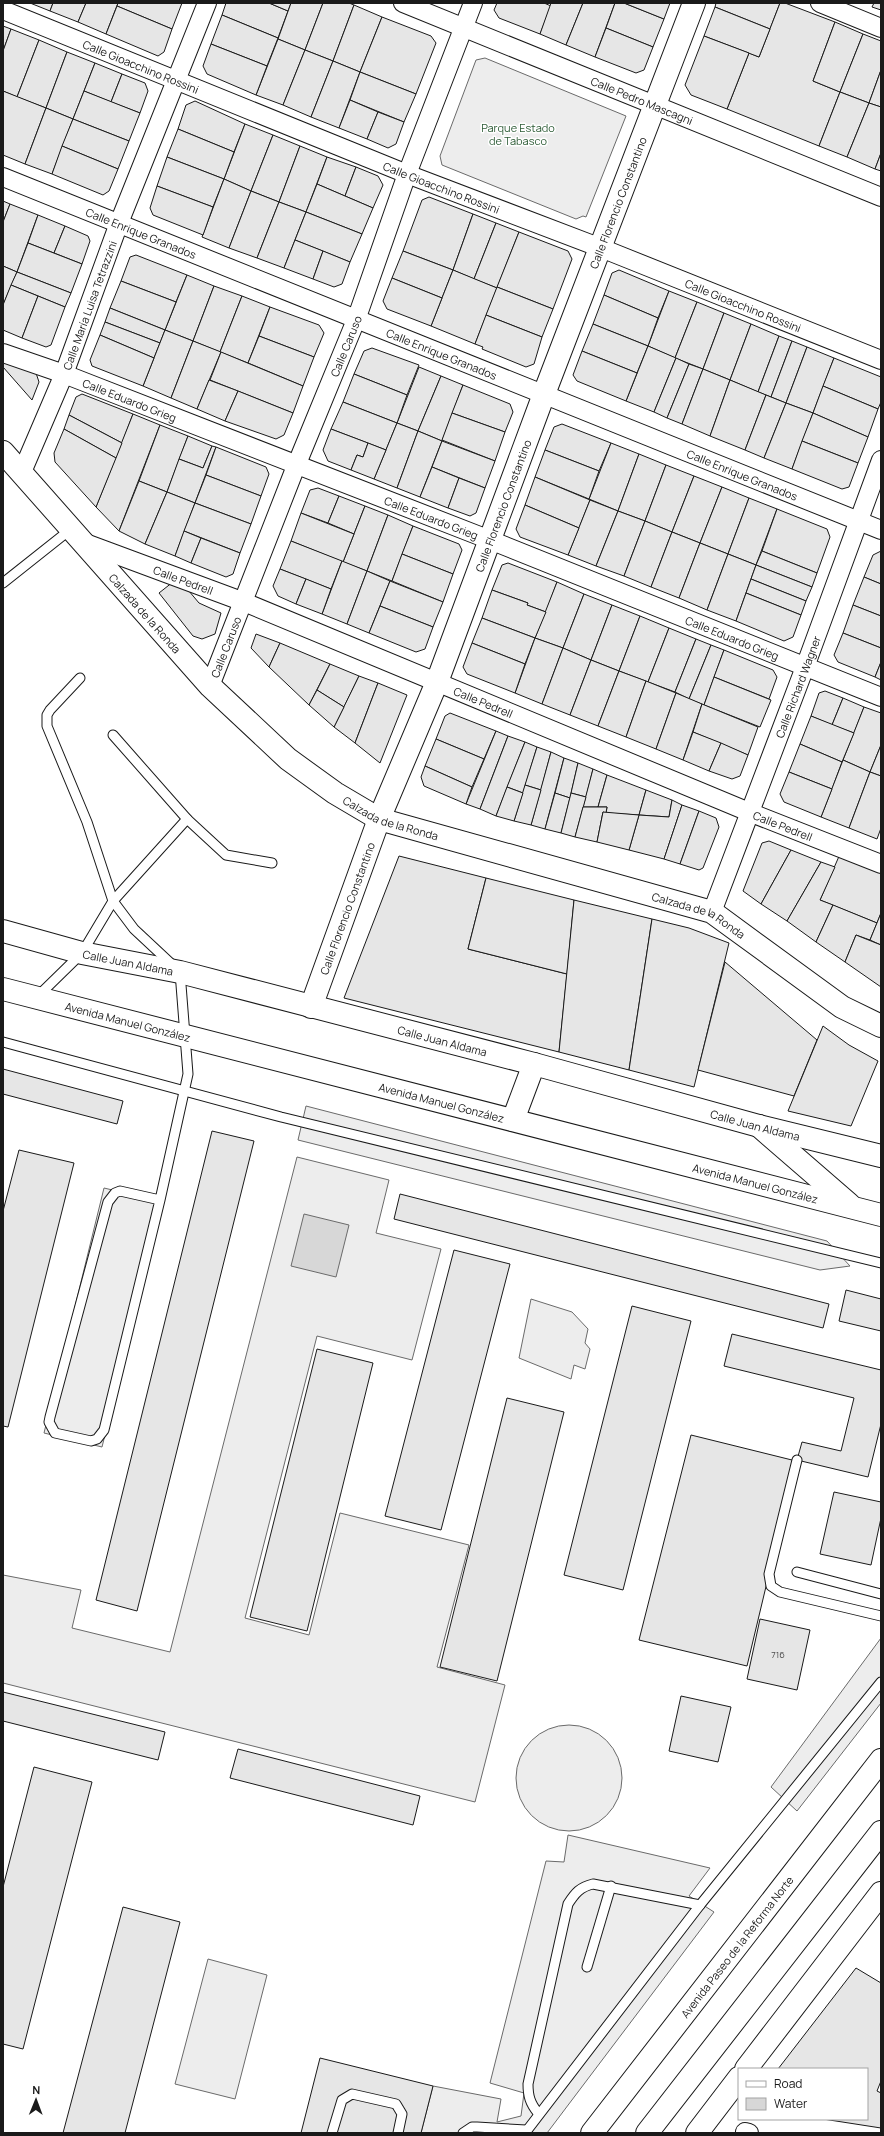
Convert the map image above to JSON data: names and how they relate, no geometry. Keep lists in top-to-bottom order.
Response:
{
  "streets": {
    "street": [
      "Calle Gioacchino Rossini",
      "Calle Pedro Mascagni",
      "Calle Florencio Constantino",
      "Calle Enrique Granados",
      "Calle María Luisa Tetrazzini",
      "Calle Caruso",
      "Calle Eduardo Grieg",
      "Calle Pedrell",
      "Calzada de la Ronda",
      "Calle Richard Wagner",
      "Calle Juan Aldama",
      "Avenida Manuel González",
      "Avenida Paseo de la Reforma Norte"
    ]
  },
  "crossings": [
    ["Calle Gioacchino Rossini", "Calle Florencio Constantino"],
    ["Calle Gioacchino Rossini", "Calle María Luisa Tetrazzini"],
    ["Calle Gioacchino Rossini", "Calle Caruso"],
    ["Calle Pedro Mascagni", "Calle Florencio Constantino"],
    ["Calle Pedro Mascagni", "Calle Caruso"],
    ["Calle Florencio Constantino", "Calle Enrique Granados"],
    ["Calle Florencio Constantino", "Calle Eduardo Grieg"],
    ["Calle Florencio Constantino", "Calle Pedrell"],
    ["Calle Florencio Constantino", "Calzada de la Ronda"],
    ["Calle Florencio Constantino", "Calle Juan Aldama"],
    ["Calle Enrique Granados", "Calle María Luisa Tetrazzini"],
    ["Calle Enrique Granados", "Calle Caruso"],
    ["Calle Enrique Granados", "Calle Richard Wagner"],
    ["Calle María Luisa Tetrazzini", "Calle Eduardo Grieg"],
    ["Calle María Luisa Tetrazzini", "Calzada de la Ronda"],
    ["Calle Caruso", "Calle Eduardo Grieg"],
    ["Calle Caruso", "Calle Pedrell"],
    ["Calle Caruso", "Calzada de la Ronda"],
    ["Calle Eduardo Grieg", "Calle Richard Wagner"],
    ["Calle Pedrell", "Calzada de la Ronda"],
    ["Calle Pedrell", "Calle Richard Wagner"],
    ["Calzada de la Ronda", "Calle Richard Wagner"]
  ],
  "parks": ["Parque Estado de Tabasco"],
  "house_numbers": ["716"],
  "legend": ["Road", "Water"],
  "north": "top"
}
